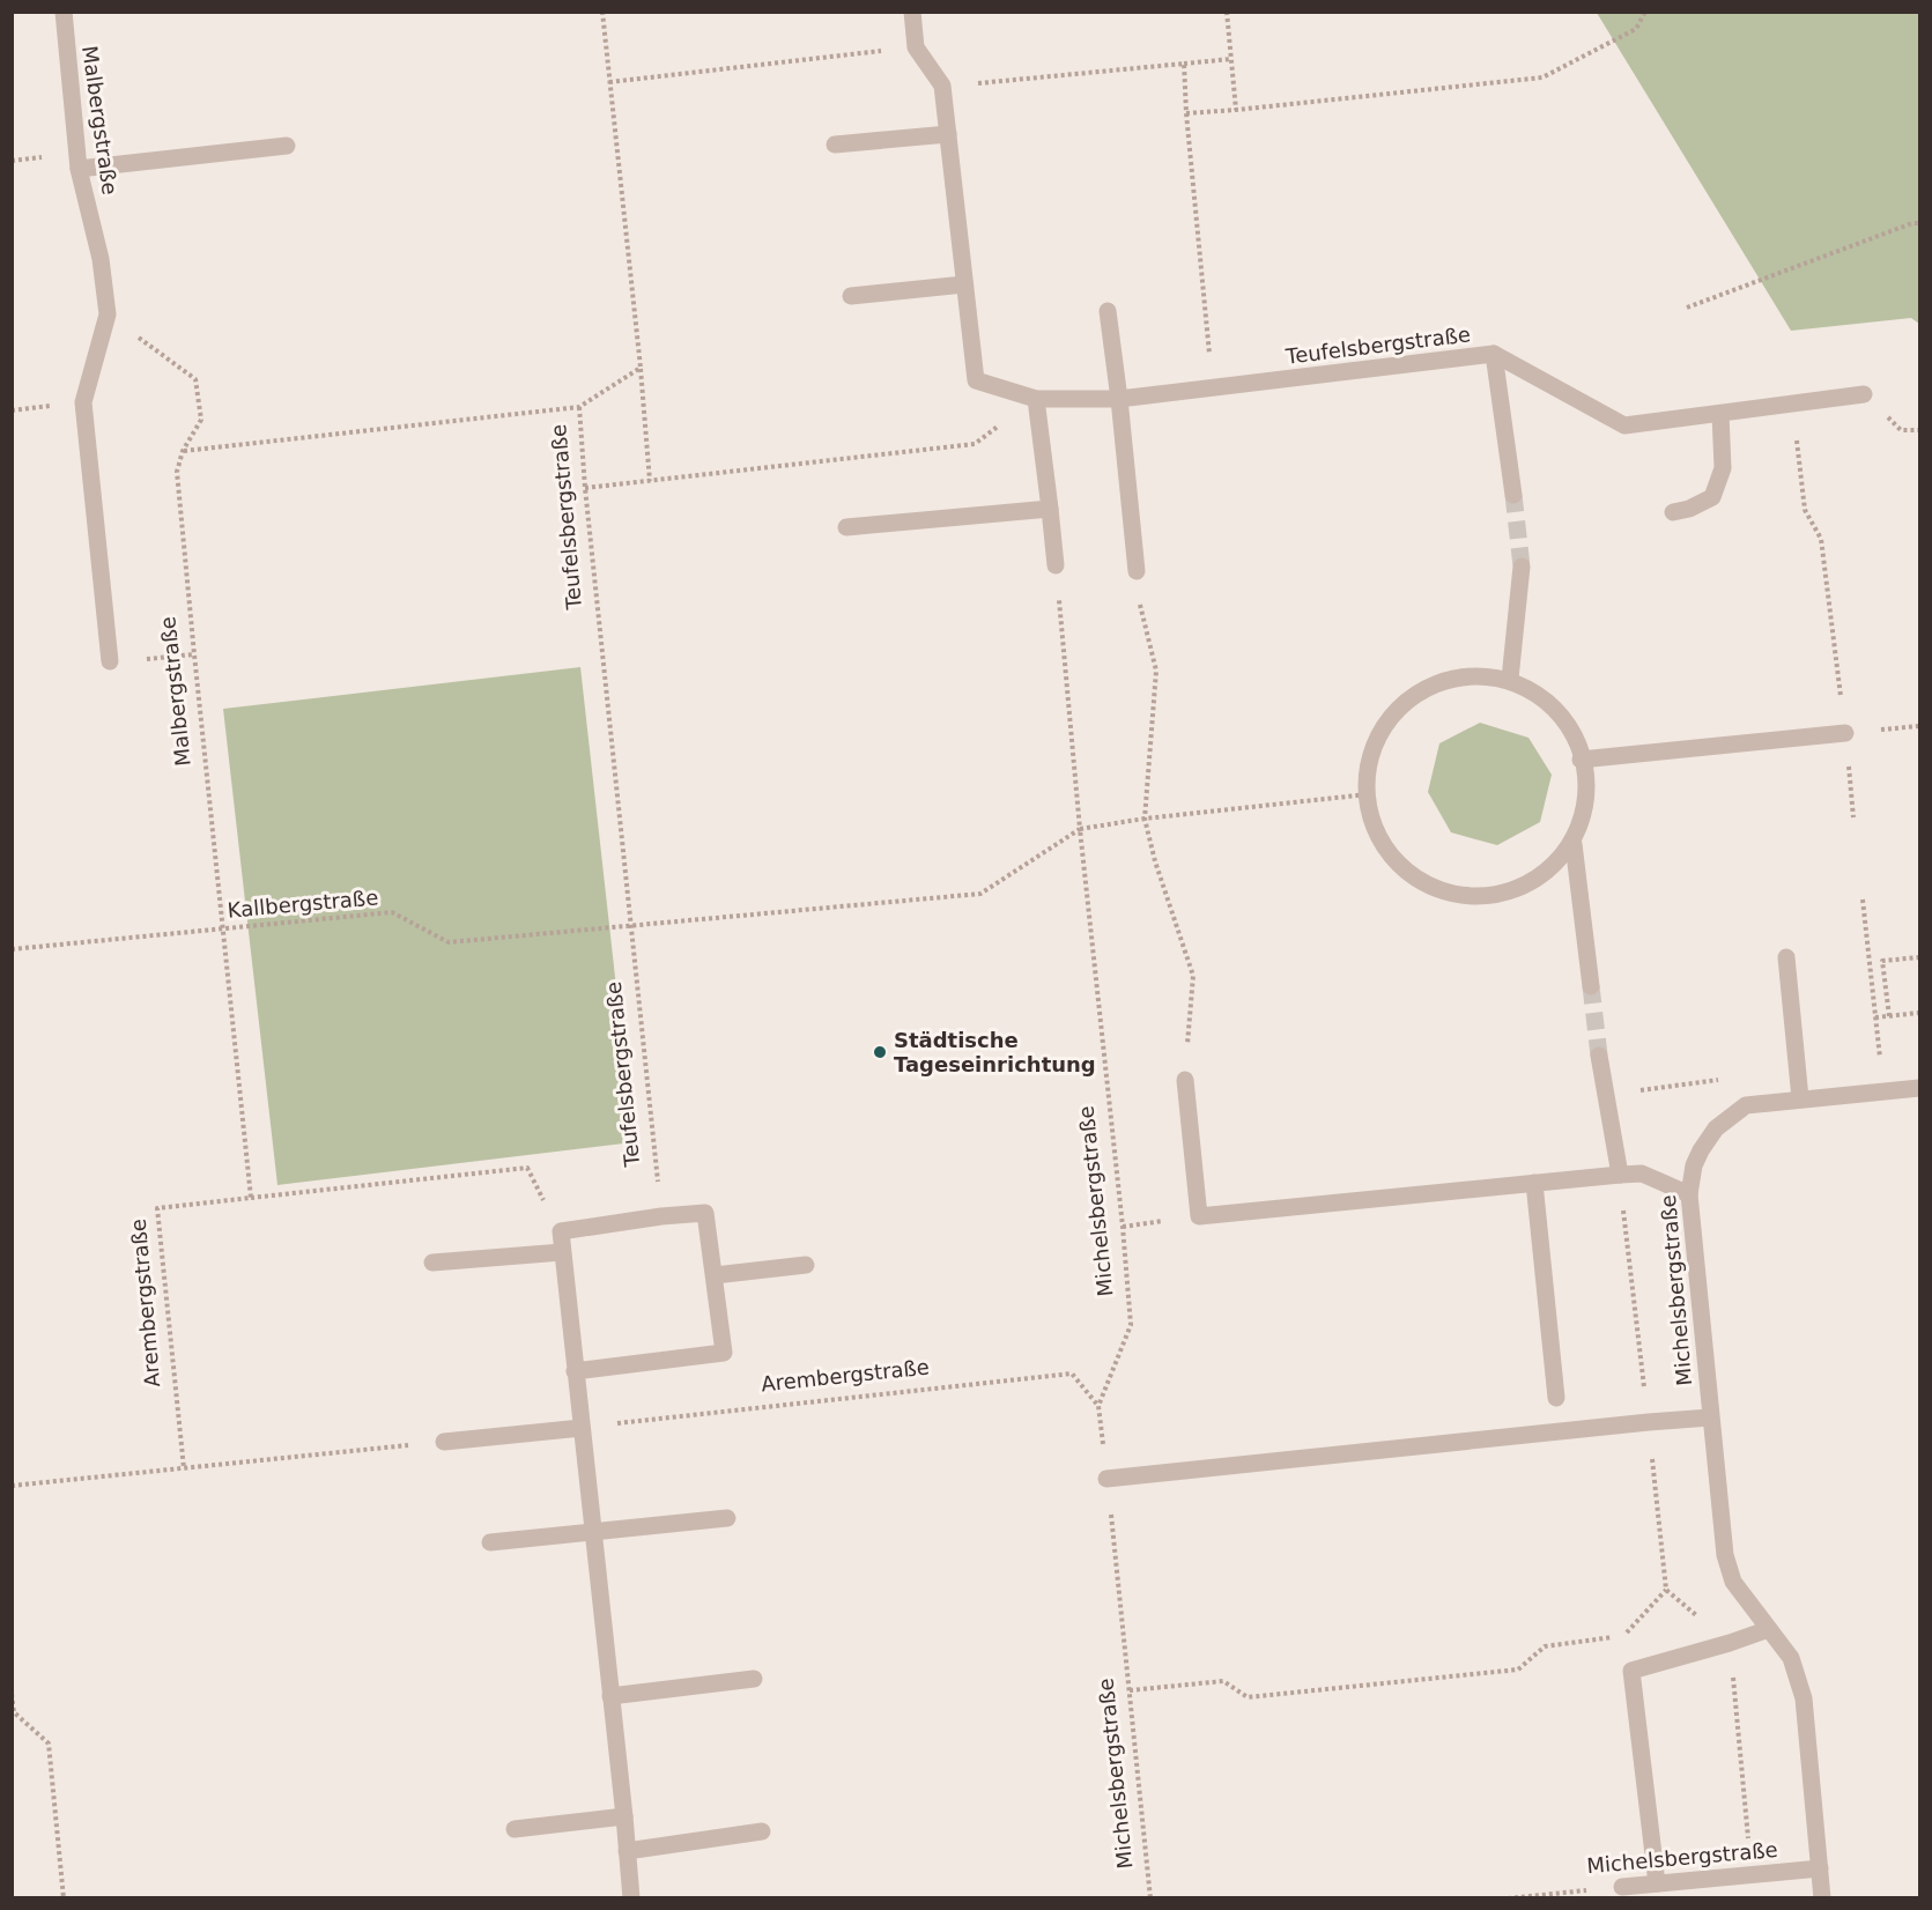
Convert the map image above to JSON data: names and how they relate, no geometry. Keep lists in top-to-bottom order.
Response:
{
  "streets": {
    "street": ["Malbergstraße", "Teufelsbergstraße", "Michelsbergstraße"],
    "path": ["Kallbergstraße", "Arembergstraße"]
  },
  "crossings": [
    ["Malbergstraße", "Kallbergstraße"],
    ["Teufelsbergstraße", "Kallbergstraße"],
    ["Michelsbergstraße", "Arembergstraße"]
  ],
  "places": ["Städtische Tageseinrichtung"]
}
